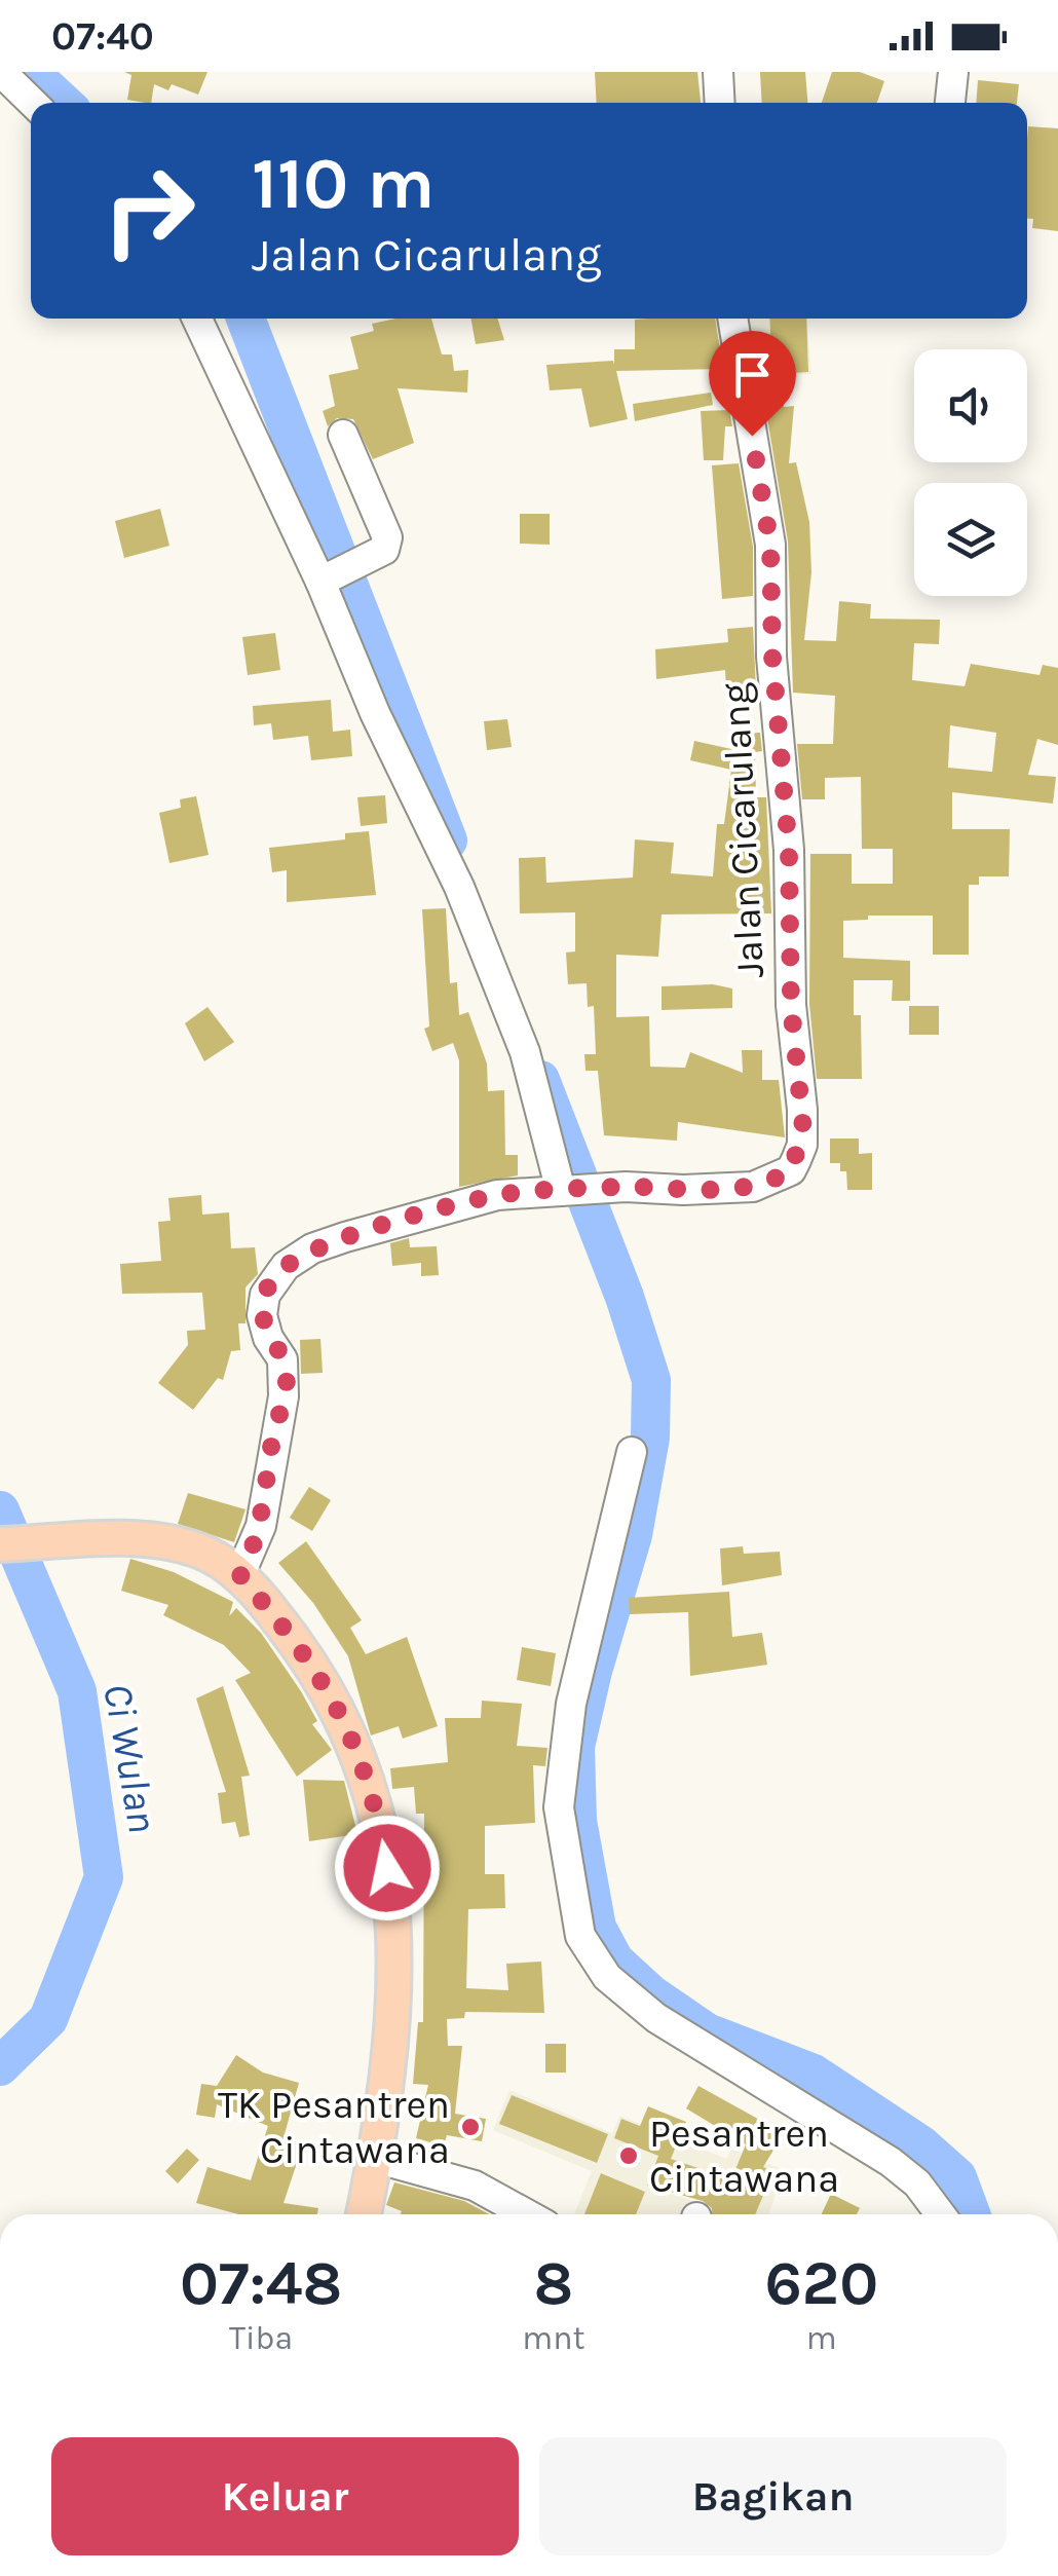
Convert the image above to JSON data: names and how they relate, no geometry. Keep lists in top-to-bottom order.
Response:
{
  "streets": {
    "street": ["Jalan Cicarulang"]
  },
  "water": ["Ci Wulan"],
  "places": ["TK Pesantren Cintawana", "Pesantren Cintawana"],
  "page": {
    "status": "07:40",
    "turn": ["110 m", "Jalan Cicarulang"],
    "eta": [
      "07:48",
      "Tiba",
      "8",
      "mnt",
      "620",
      "m"
    ],
    "buttons": ["Keluar", "Bagikan"]
  }
}
